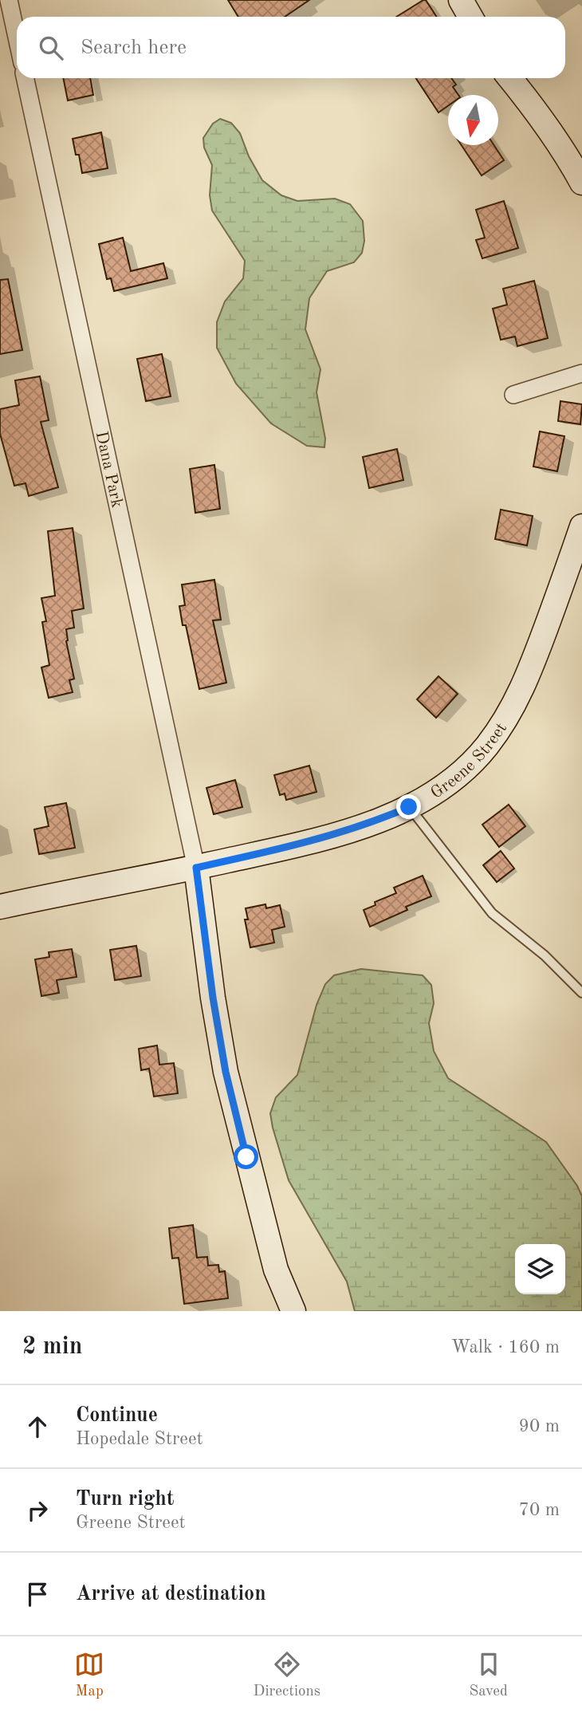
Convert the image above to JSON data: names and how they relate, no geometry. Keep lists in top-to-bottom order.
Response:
{
  "streets": {
    "street": ["Dana Park", "Greene Street"]
  },
  "crossings": [
    ["Dana Park", "Greene Street"]
  ],
  "north": "bottom",
  "page": {
    "search": "Search here",
    "heading": ["2 min", "Walk · 160 m"],
    "list": [
      ["Continue", "Hopedale Street", "90 m"],
      ["Turn right", "Greene Street", "70 m"],
      "Arrive at destination"
    ],
    "nav": ["Map", "Directions", "Saved"]
  }
}
